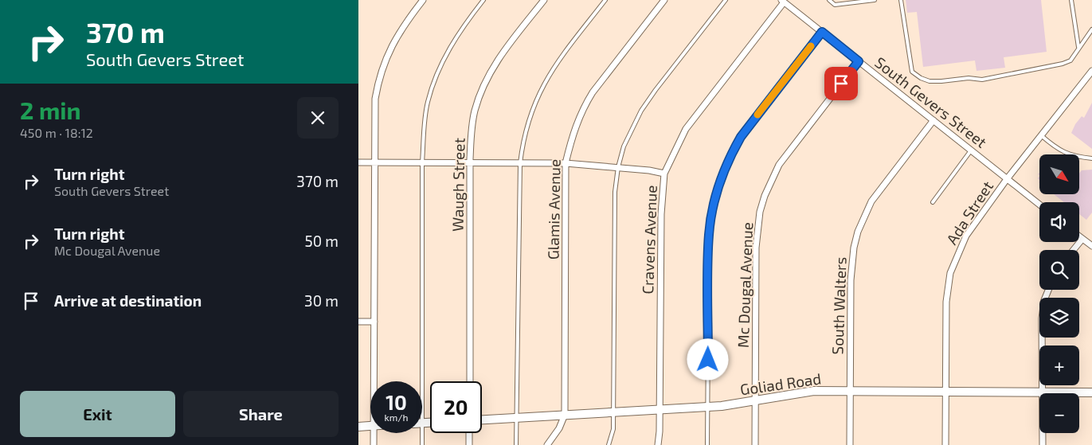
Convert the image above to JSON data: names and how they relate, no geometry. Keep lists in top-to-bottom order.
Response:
{
  "streets": {
    "main road": ["Goliad Road"],
    "street": [
      "South Gevers Street",
      "Waugh Street",
      "Glamis Avenue",
      "Ada Street",
      "Cravens Avenue",
      "Mc Dougal Avenue",
      "South Walters"
    ]
  },
  "crossings": [
    ["South Gevers Street", "Ada Street"],
    ["South Gevers Street", "Cravens Avenue"],
    ["South Gevers Street", "Mc Dougal Avenue"],
    ["South Gevers Street", "South Walters"],
    ["Glamis Avenue", "Goliad Road"],
    ["Ada Street", "Goliad Road"],
    ["Cravens Avenue", "Goliad Road"],
    ["Mc Dougal Avenue", "Goliad Road"],
    ["South Walters", "Goliad Road"]
  ],
  "north": "bottom right",
  "page": {
    "turn": ["370 m", "South Gevers Street"],
    "heading": ["2 min", "450 m · 18:12"],
    "list": [
      {
        "name": "Turn right",
        "note": "South Gevers Street",
        "value": "370 m"
      },
      {
        "name": "Turn right",
        "note": "Mc Dougal Avenue",
        "value": "50 m"
      },
      {
        "name": "Arrive at destination",
        "value": "30 m"
      }
    ],
    "map_buttons": ["+", "−"],
    "speed": "10 km/h",
    "limit": "20",
    "buttons": ["Exit", "Share"]
  }
}
